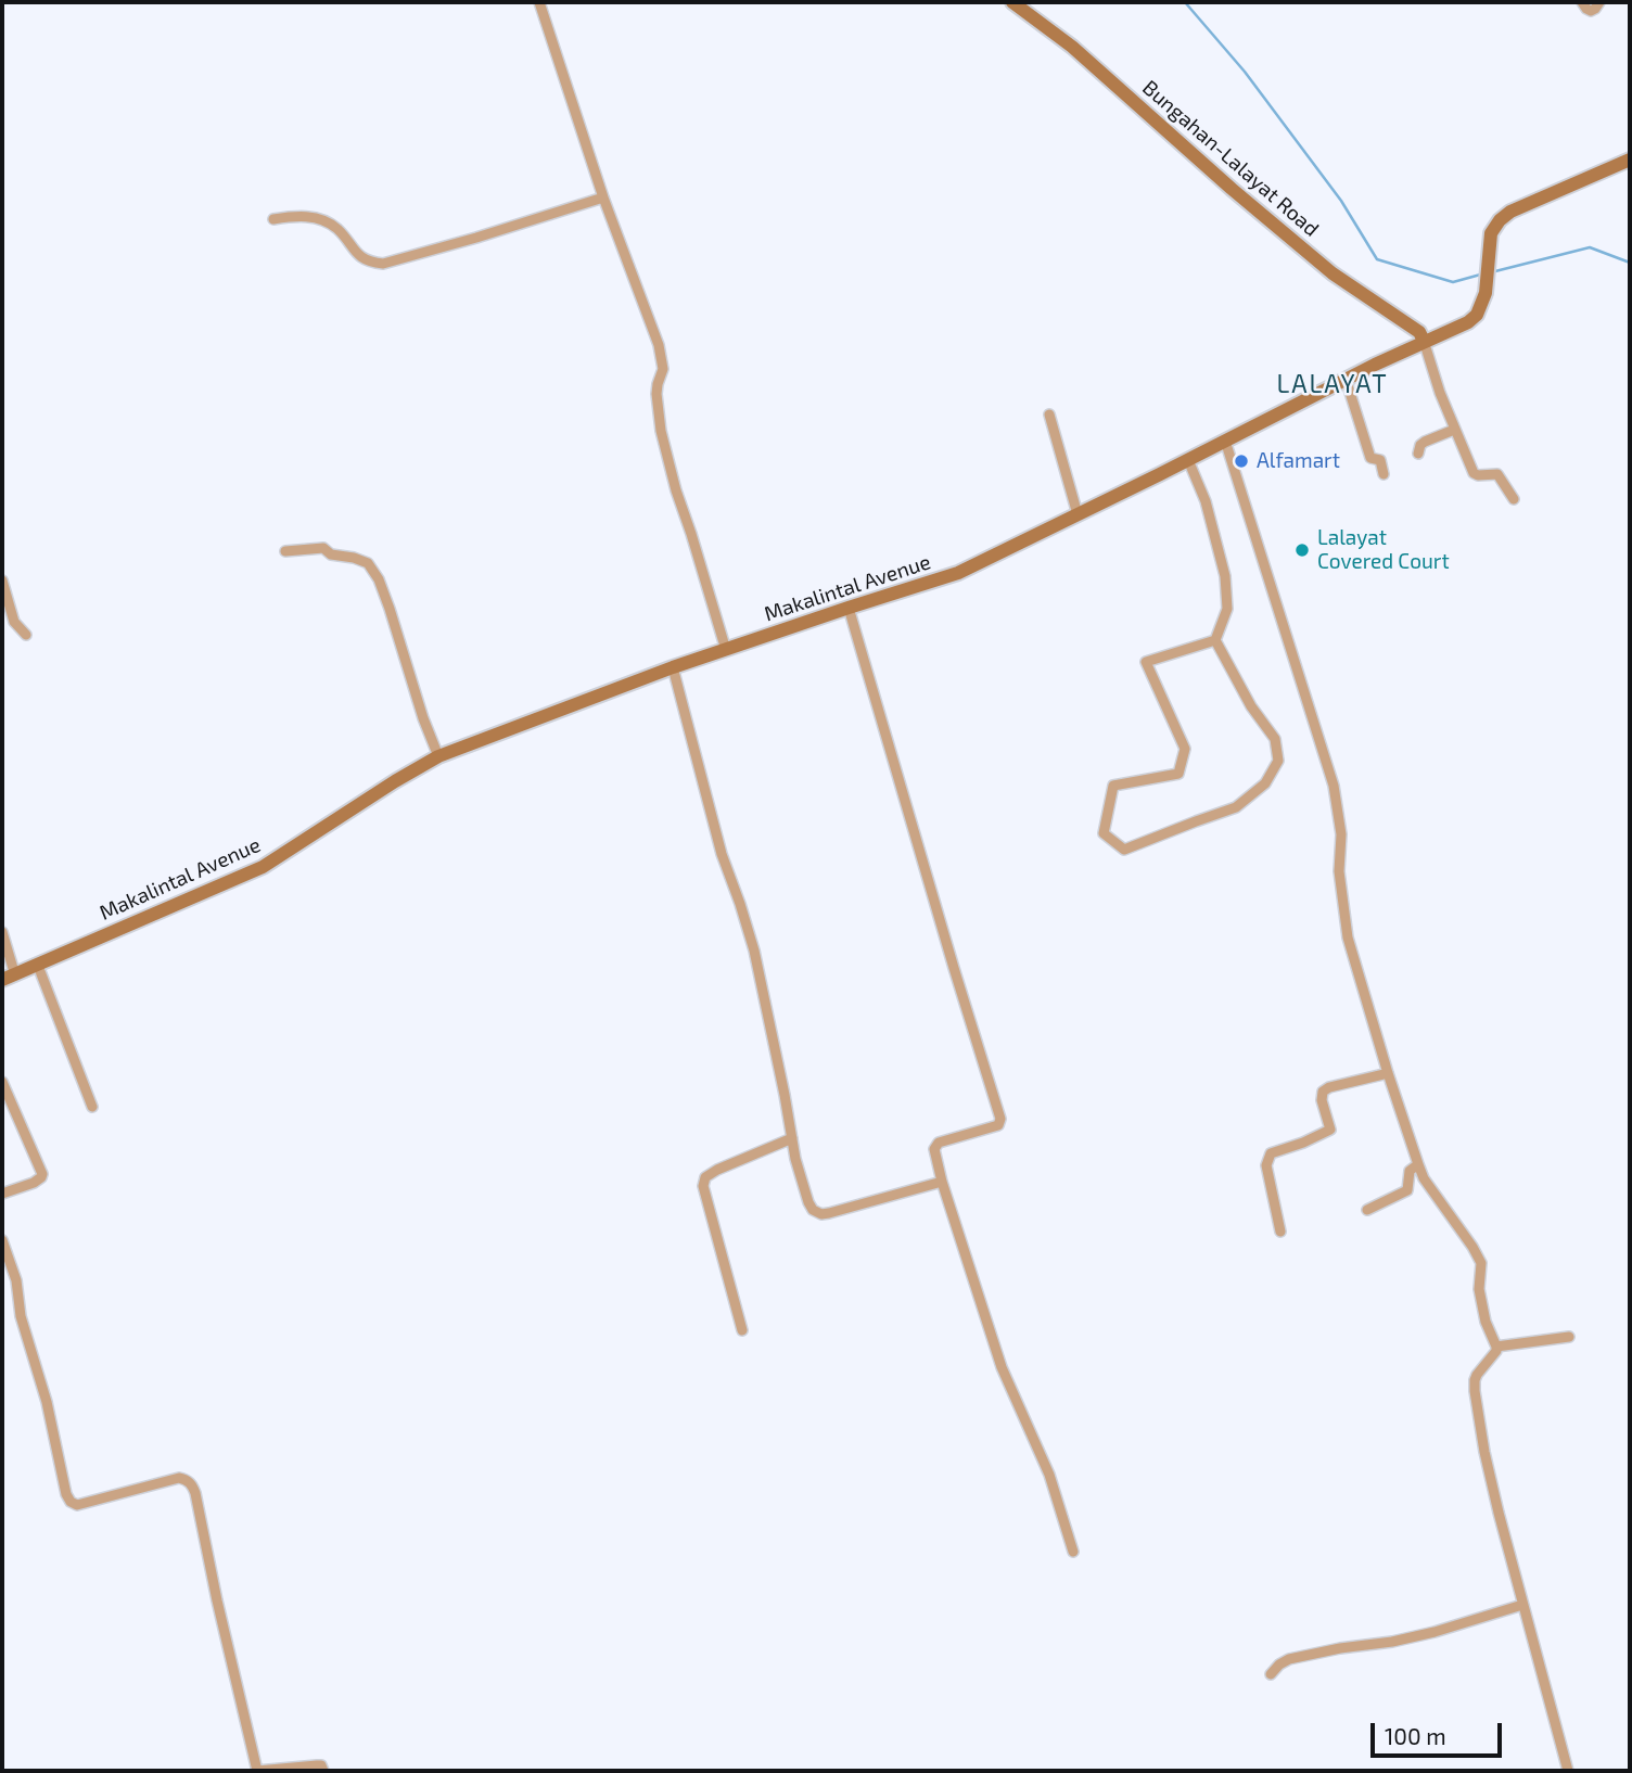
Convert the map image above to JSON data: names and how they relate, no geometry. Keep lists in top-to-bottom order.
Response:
{
  "streets": {
    "main road": ["Bungahan-Lalayat Road", "Makalintal Avenue"]
  },
  "crossings": [
    ["Bungahan-Lalayat Road", "Makalintal Avenue"]
  ],
  "districts": ["LALAYAT"],
  "places": ["Alfamart", "Lalayat Covered Court"],
  "scale_bar": "100 m"
}
